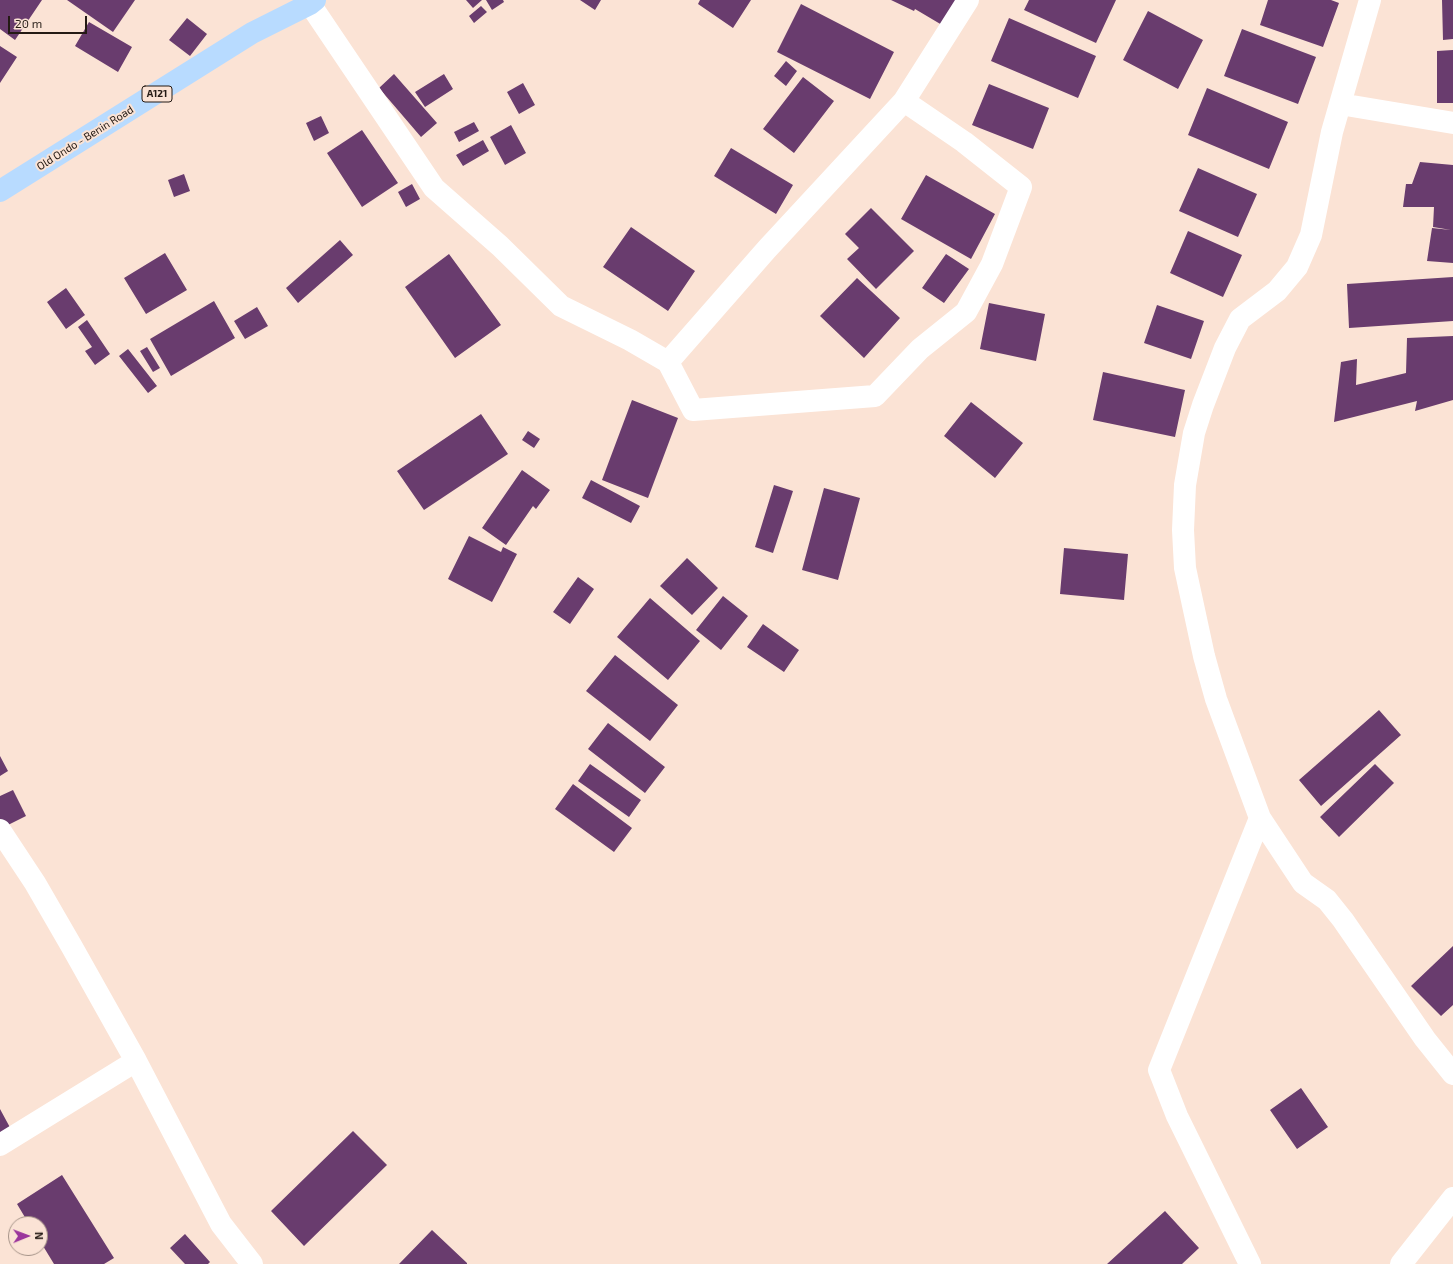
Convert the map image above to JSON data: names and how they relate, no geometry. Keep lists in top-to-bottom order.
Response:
{
  "streets": {
    "main road": ["A121", "Old Ondo - Benin Road"]
  },
  "scale_bar": "20 m",
  "north": "right"
}
